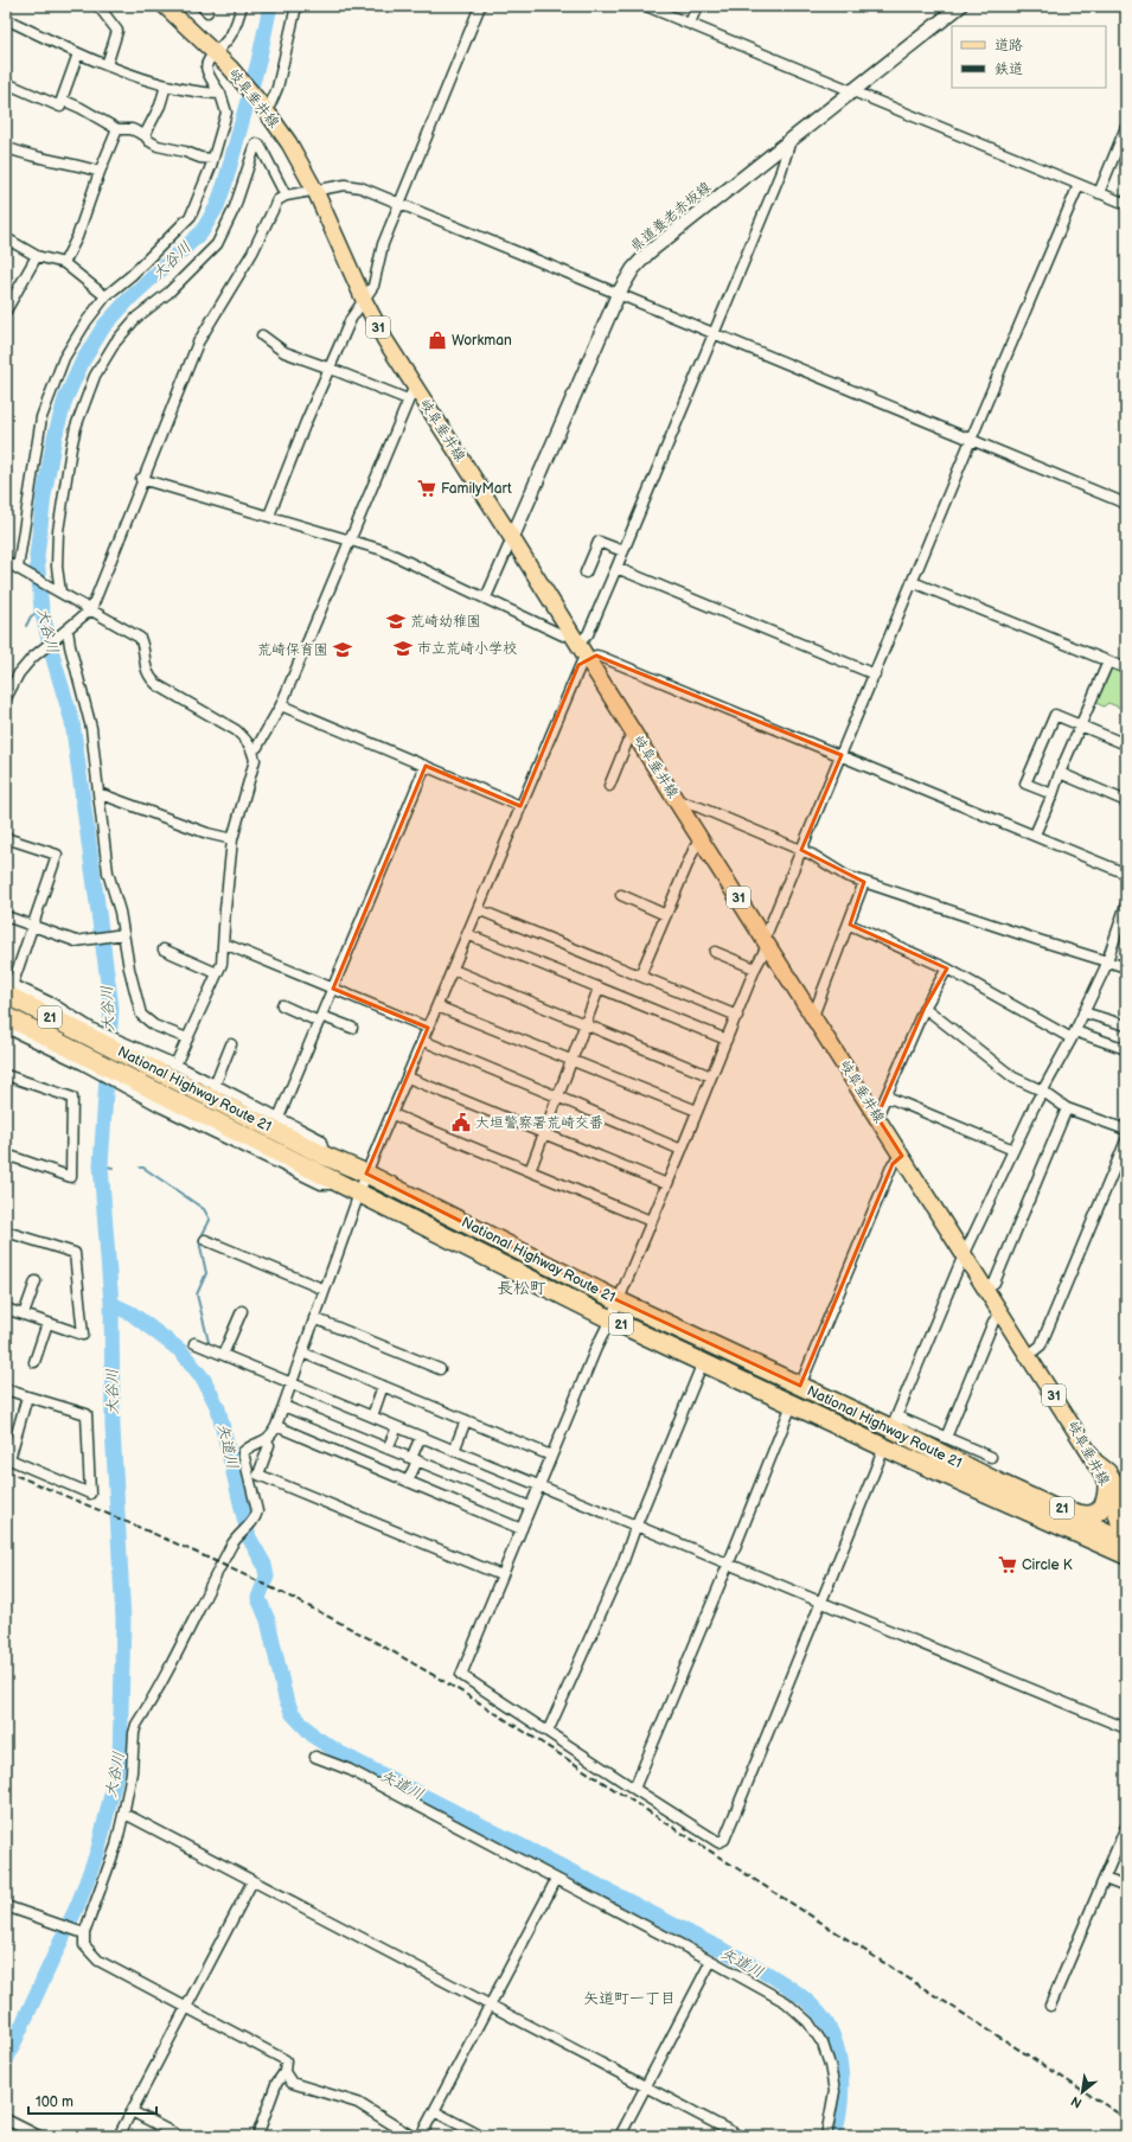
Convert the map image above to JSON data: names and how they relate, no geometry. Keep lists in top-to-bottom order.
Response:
{
  "streets": {
    "highway": ["21", "National Highway Route 21"],
    "main road": ["岐阜垂井線", "県道養老赤坂線", "31"]
  },
  "crossings": [
    ["岐阜垂井線", "県道養老赤坂線"],
    ["岐阜垂井線", "21"],
    ["岐阜垂井線", "National Highway Route 21"],
    ["21", "National Highway Route 21"]
  ],
  "districts": ["長松町", "矢道町一丁目"],
  "water": ["大谷川", "矢道川"],
  "places": {
    "shop": ["Workman"],
    "supermarket": ["FamilyMart", "Circle K"],
    "school or university": ["荒崎幼稚園", "市立荒崎小学校", "荒崎保育園"],
    "public building": ["大垣警察署荒崎交番"]
  },
  "legend": ["道路", "鉄道"],
  "scale_bar": "100 m",
  "north": "bottom left"
}
